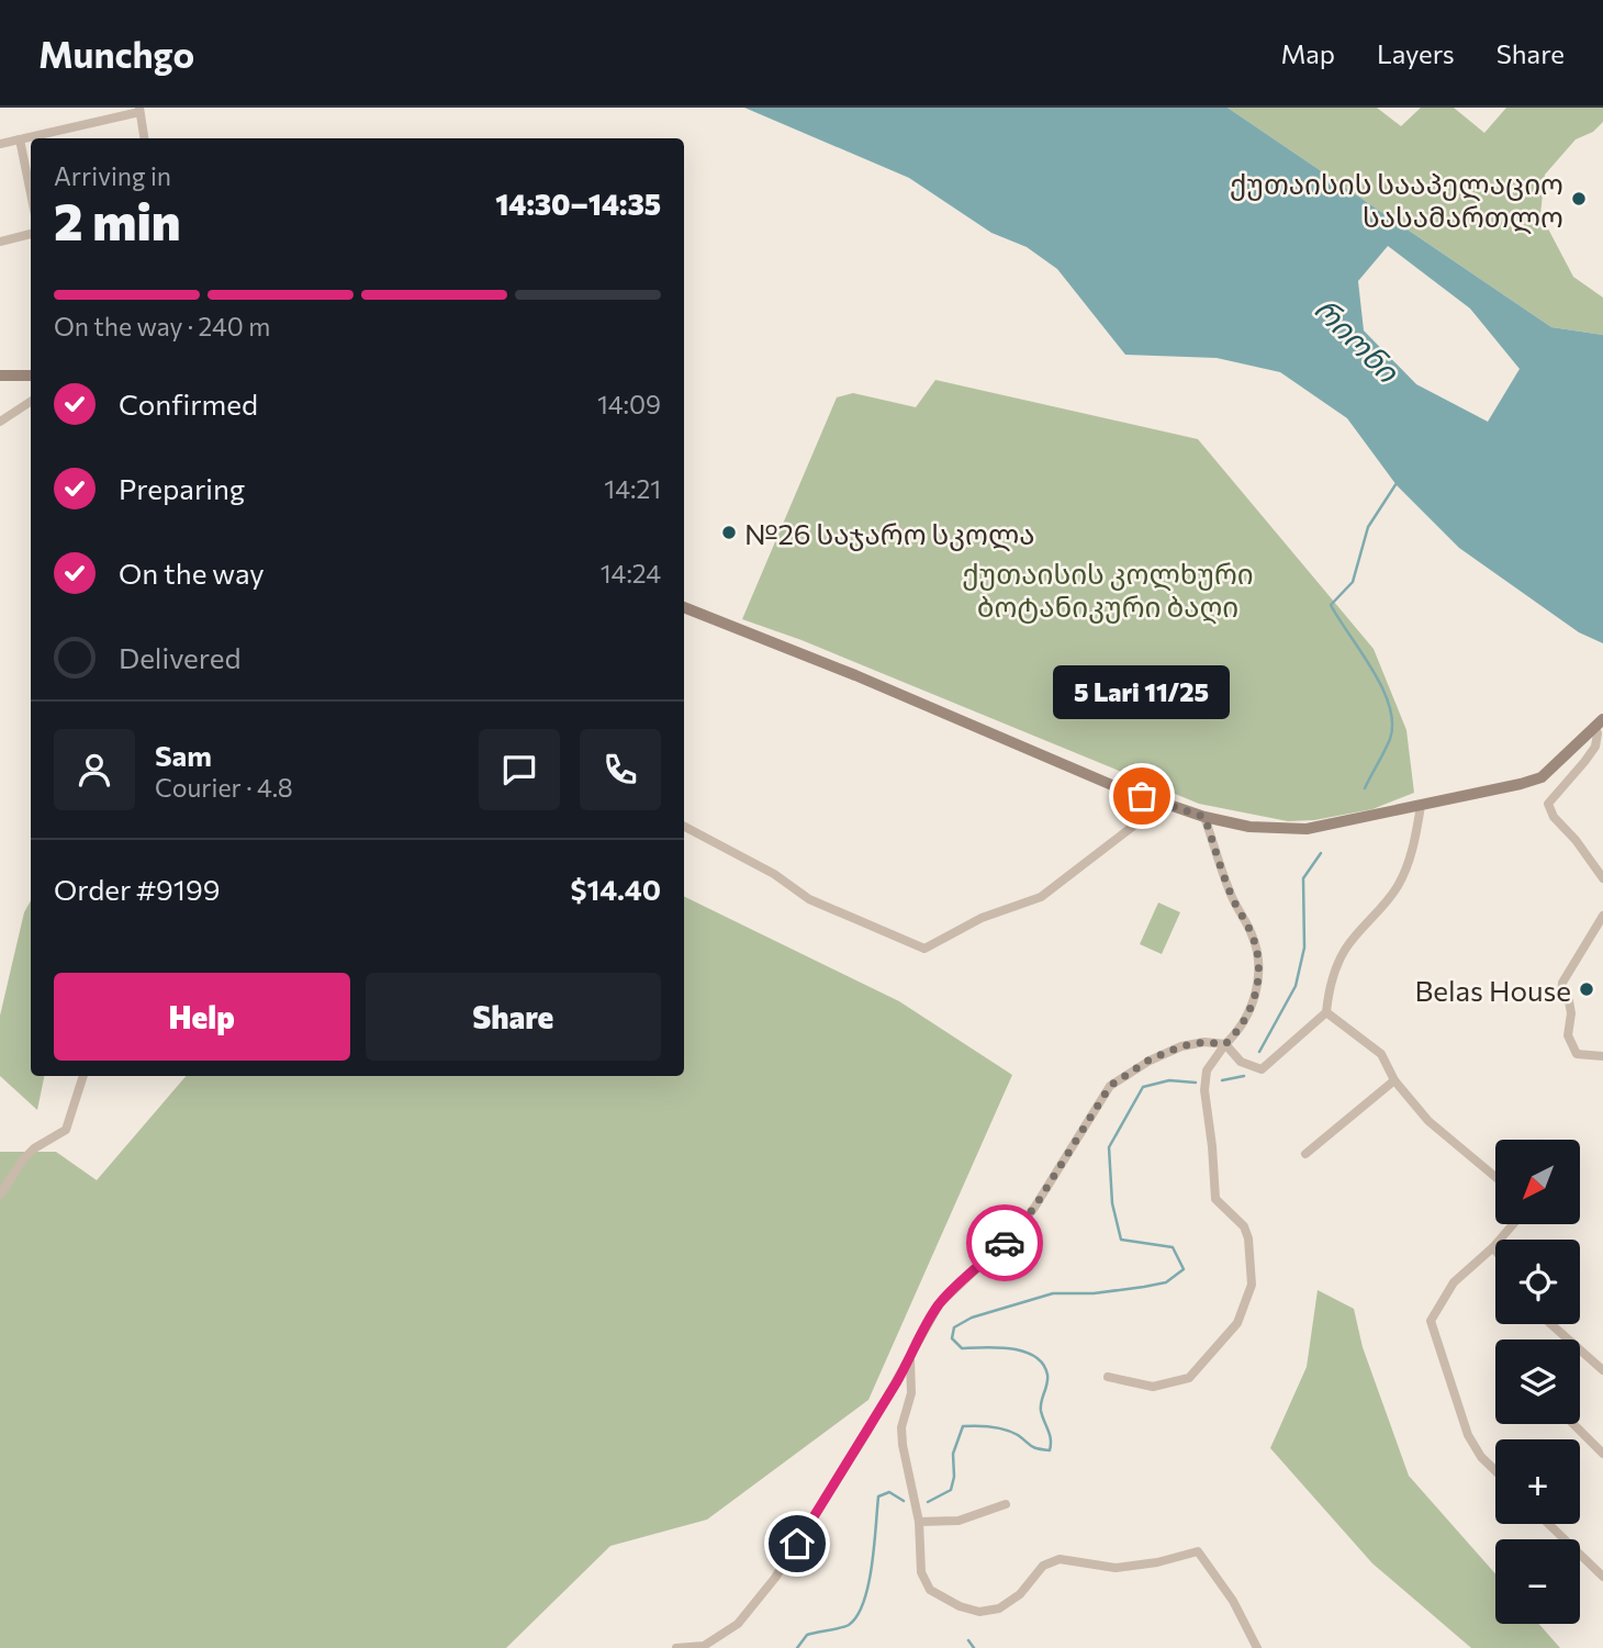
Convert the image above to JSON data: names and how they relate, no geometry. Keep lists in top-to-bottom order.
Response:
{
  "water": ["რიონი"],
  "parks": ["ქუთაისის კოლხური ბოტანიკური ბაღი"],
  "places": [
    "ქუთაისის სააპელაციო სასამართლო",
    "№26 საჯარო სკოლა",
    "5 Lari 11/25",
    "Belas House"
  ],
  "north": "bottom left",
  "page": {
    "header": "Munchgo",
    "nav": ["Map", "Layers", "Share"],
    "heading": ["2 min", "Arriving in", "14:30–14:35"],
    "panel": [
      "Sam",
      "Courier · 4.8",
      "Order #9199",
      "$14.40"
    ],
    "bar": "On the way · 240 m",
    "list": [
      ["Confirmed", "14:09"],
      ["Preparing", "14:21"],
      ["On the way", "14:24"],
      "Delivered"
    ],
    "bubble": "5 Lari 11/25",
    "buttons": ["Help", "Share"],
    "map_buttons": ["+", "−"]
  }
}
